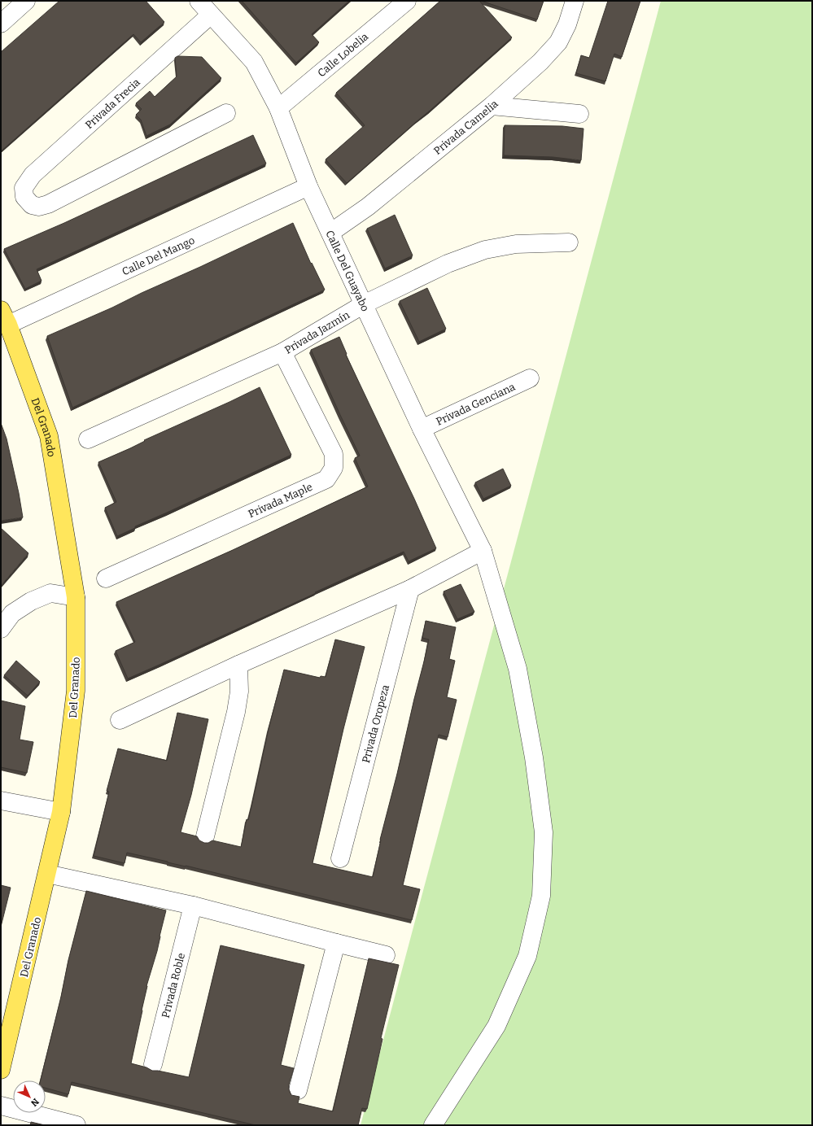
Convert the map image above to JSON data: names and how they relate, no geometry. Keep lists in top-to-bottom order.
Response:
{
  "streets": {
    "main road": ["Del Granado"],
    "street": [
      "Calle Lobelia",
      "Privada Frecia",
      "Privada Camelia",
      "Calle Del Mango",
      "Calle Del Guayabo",
      "Privada Jazmín",
      "Privada Genciana",
      "Privada Maple",
      "Privada Oropeza",
      "Privada Roble"
    ]
  },
  "crossings": [
    ["Calle Lobelia", "Calle Del Guayabo"],
    ["Privada Frecia", "Calle Del Guayabo"],
    ["Privada Camelia", "Calle Del Guayabo"],
    ["Calle Del Mango", "Calle Del Guayabo"],
    ["Calle Del Mango", "Del Granado"],
    ["Calle Del Guayabo", "Privada Jazmín"],
    ["Calle Del Guayabo", "Privada Genciana"],
    ["Privada Jazmín", "Privada Maple"]
  ],
  "north": "bottom right"
}
